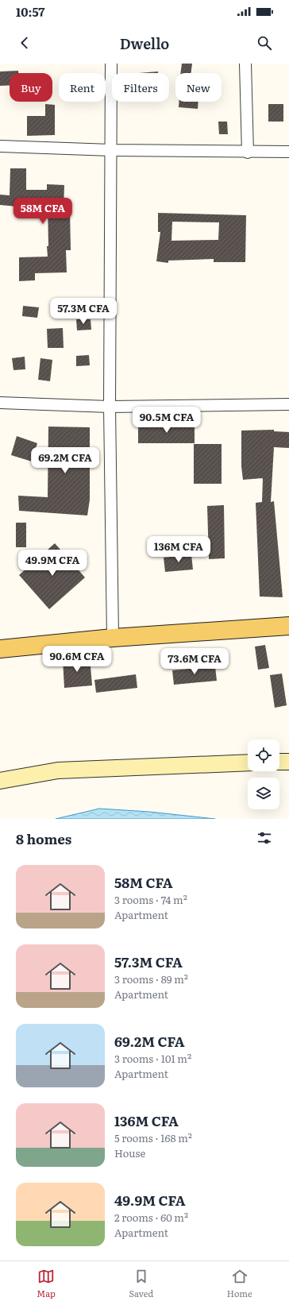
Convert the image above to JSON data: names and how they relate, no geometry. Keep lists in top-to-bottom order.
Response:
{
  "page": {
    "status": "10:57",
    "header": "Dwello",
    "chip": [
      "Buy",
      "Rent",
      "Filters",
      "New"
    ],
    "price": [
      "58M CFA",
      "57.3M CFA",
      "90.5M CFA",
      "69.2M CFA",
      "136M CFA",
      "49.9M CFA",
      "90.6M CFA",
      "73.6M CFA"
    ],
    "heading": "8 homes",
    "list": [
      {
        "name": "58M CFA",
        "note": "3 rooms · 74 m² · Apartment"
      },
      {
        "name": "57.3M CFA",
        "note": "3 rooms · 89 m² · Apartment"
      },
      {
        "name": "69.2M CFA",
        "note": "3 rooms · 101 m² · Apartment"
      },
      {
        "name": "136M CFA",
        "note": "5 rooms · 168 m² · House"
      },
      {
        "name": "49.9M CFA",
        "note": "2 rooms · 60 m² · Apartment"
      }
    ],
    "tabs": ["Map", "Saved", "Home"]
  }
}
